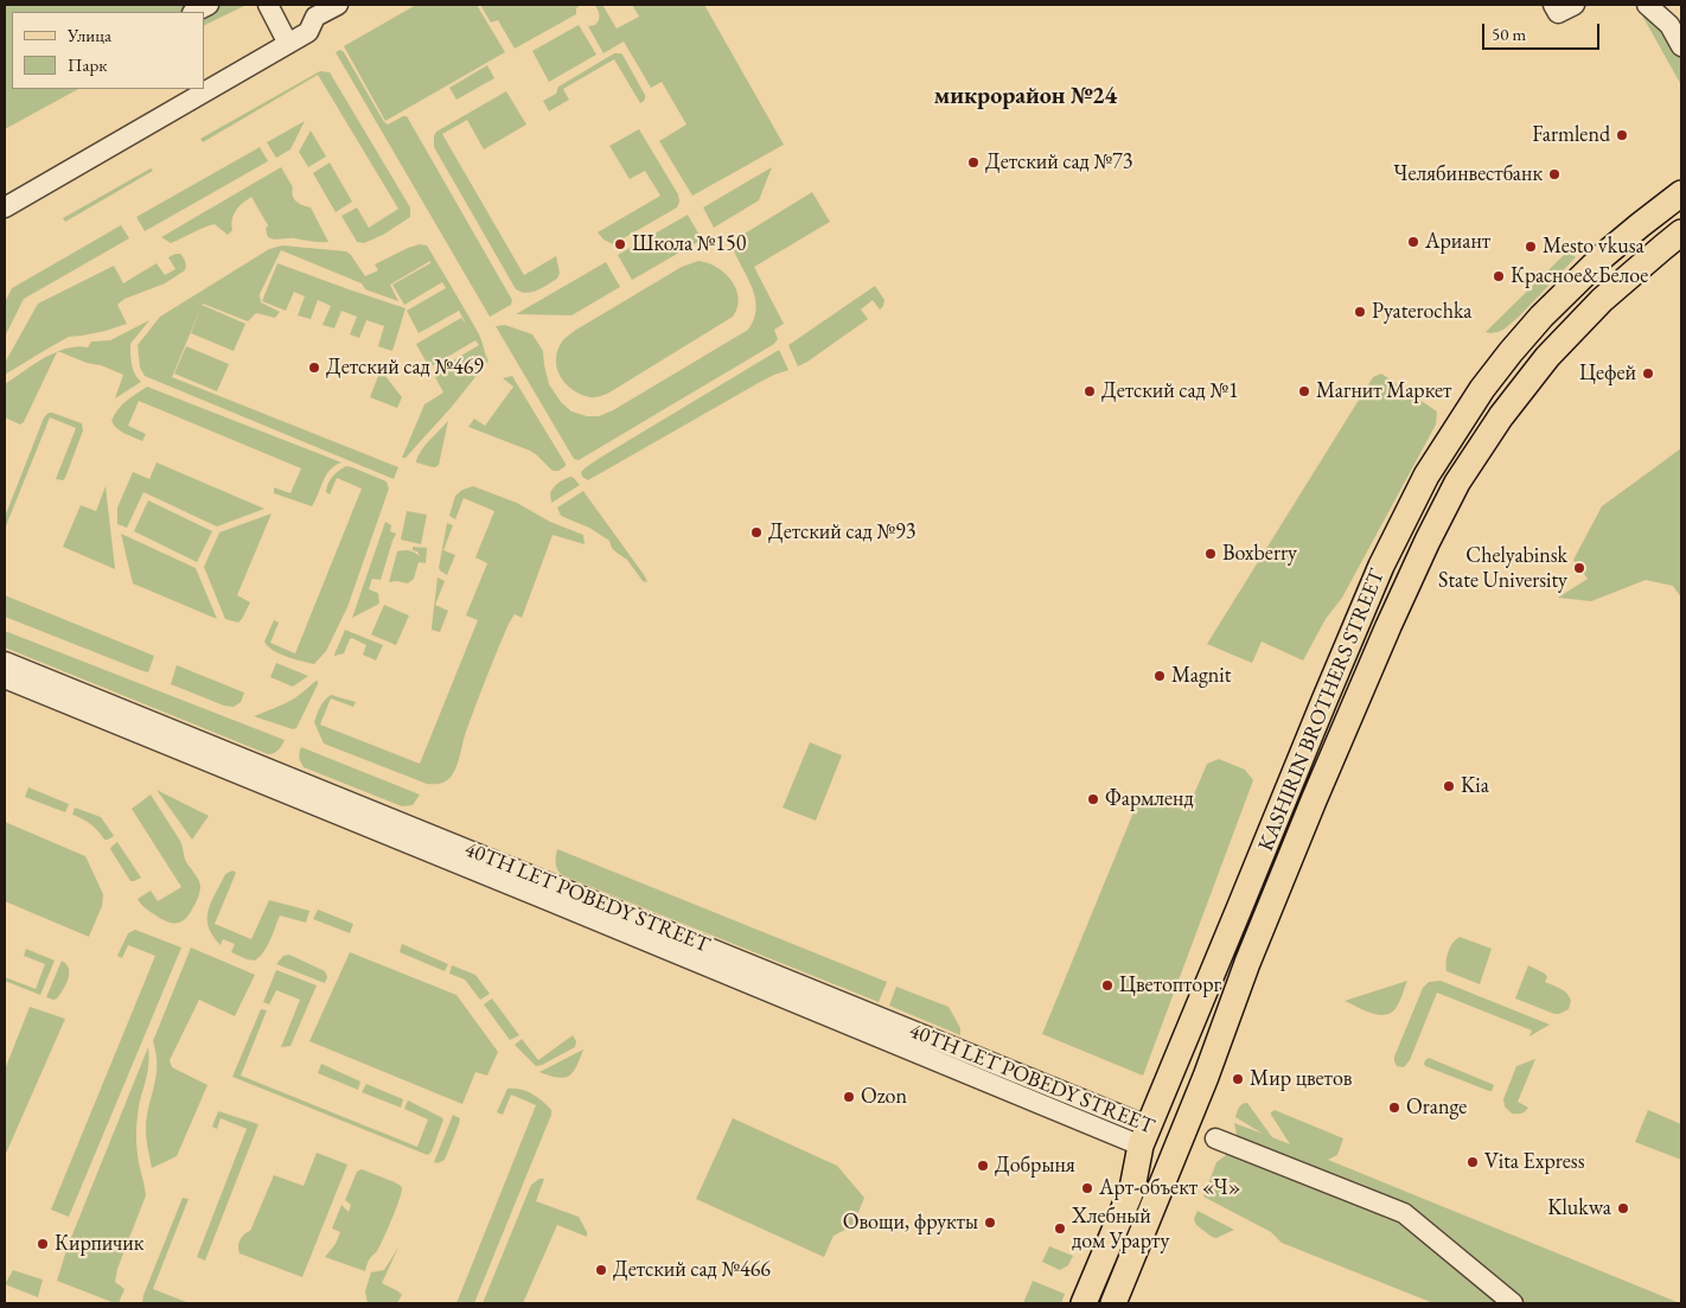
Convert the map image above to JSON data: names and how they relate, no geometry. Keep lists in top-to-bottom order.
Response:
{
  "streets": {
    "main road": ["KASHIRIN BROTHERS STREET", "40TH LET POBEDY STREET"]
  },
  "crossings": [
    ["KASHIRIN BROTHERS STREET", "40TH LET POBEDY STREET"]
  ],
  "districts": ["микрорайон №24"],
  "places": [
    "Farmlend",
    "Детский сад №73",
    "Челябинвестбанк",
    "Ариант",
    "Школа №150",
    "Mesto vkusa",
    "Красное&Белое",
    "Pyaterochka",
    "Детский сад №469",
    "Цефей",
    "Детский сад №1",
    "Магнит Маркет",
    "Детский сад №93",
    "Boxberry",
    "Chelyabinsk State University",
    "Magnit",
    "Kia",
    "Фармленд",
    "Цветопторг",
    "Мир цветов",
    "Ozon",
    "Orange",
    "Vita Express",
    "Добрыня",
    "Арт-объект «Ч»",
    "Klukwa",
    "Овощи, фрукты",
    "Хлебный дом Урарту",
    "Кирпичик",
    "Детский сад №466"
  ],
  "legend": ["Улица", "Парк"],
  "scale_bar": "50 m"
}
